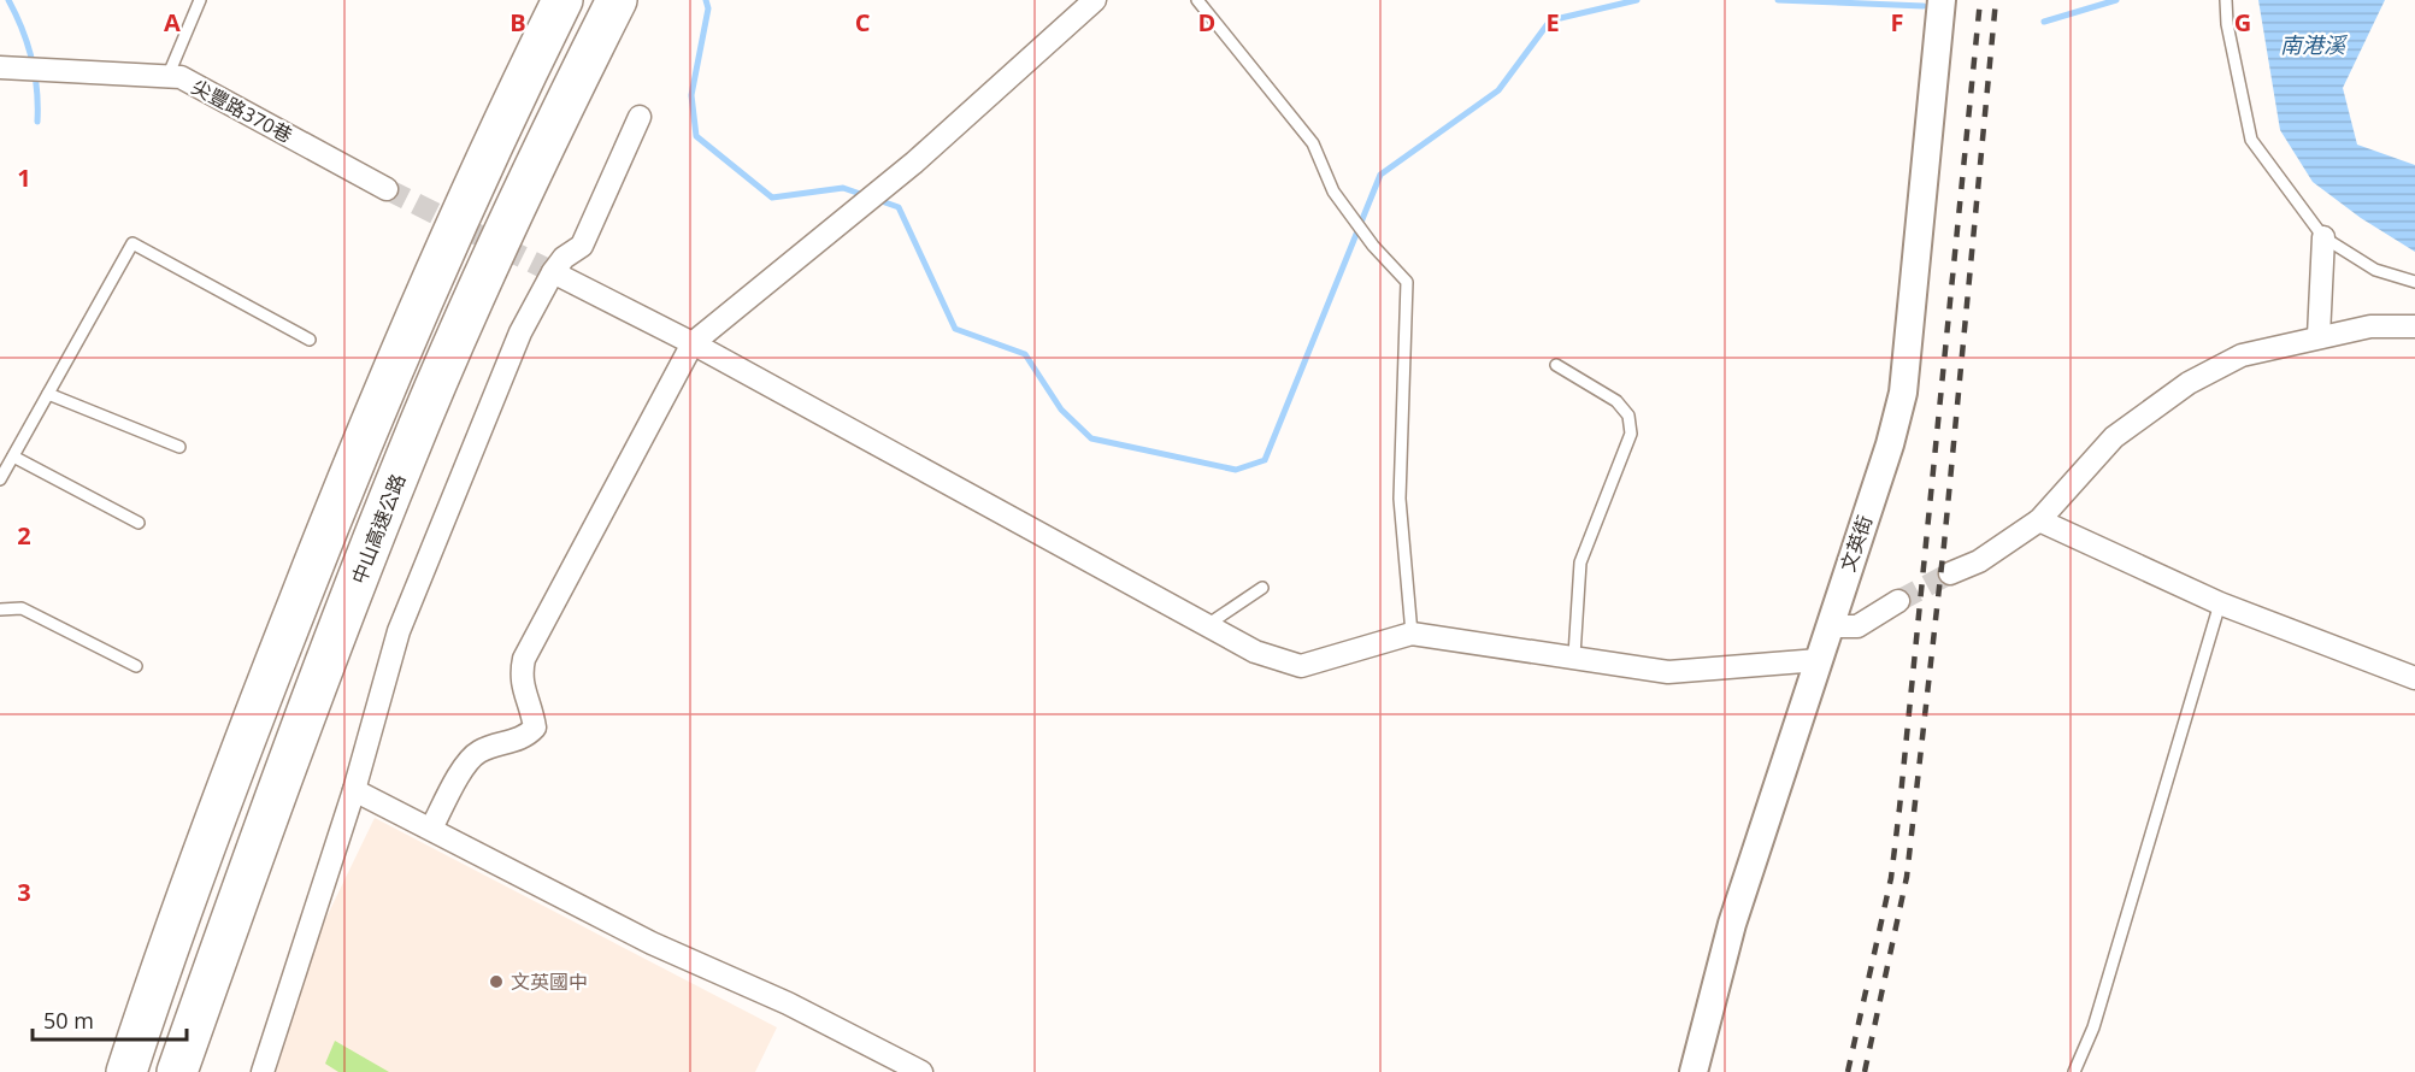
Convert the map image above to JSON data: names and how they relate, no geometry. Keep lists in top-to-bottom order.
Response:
{
  "streets": {
    "highway": ["中山高速公路"],
    "street": ["尖豐路370巷", "文英街"]
  },
  "water": ["南港溪"],
  "places": ["文英國中"],
  "scale_bar": "50 m",
  "grid": {
    "columns": [
      "A",
      "B",
      "C",
      "D",
      "E",
      "F",
      "G"
    ],
    "rows": ["1", "2", "3"]
  }
}
